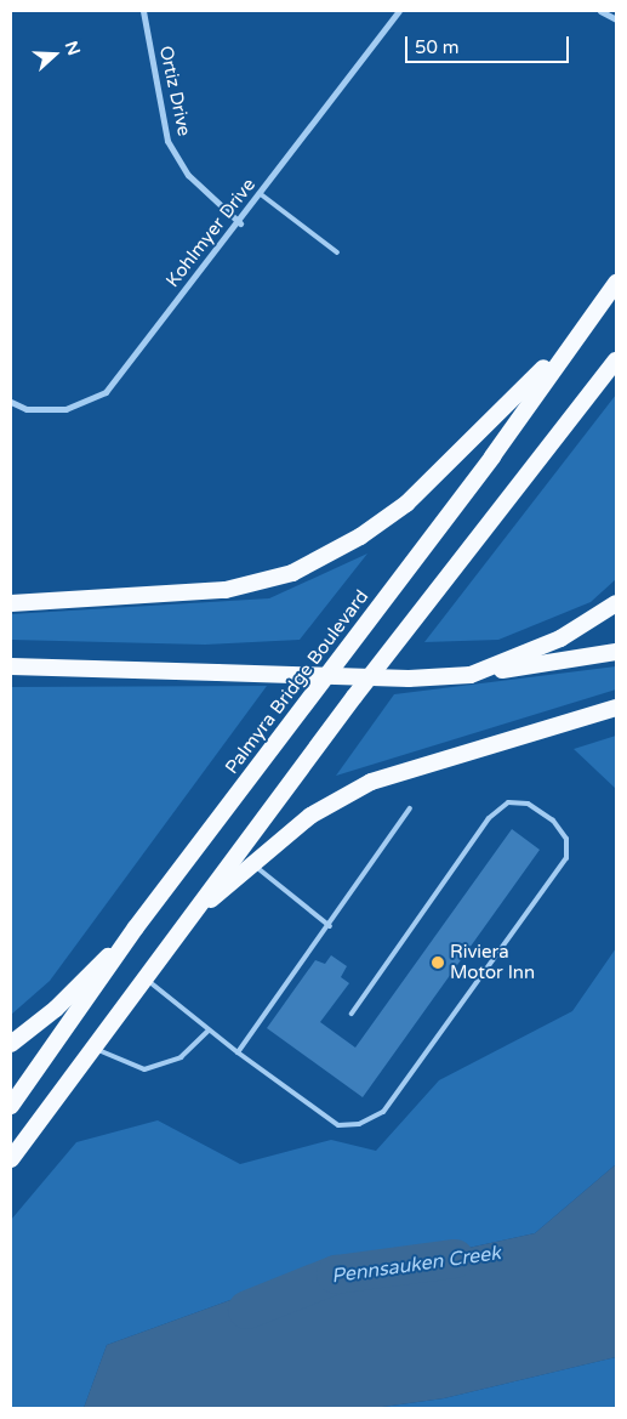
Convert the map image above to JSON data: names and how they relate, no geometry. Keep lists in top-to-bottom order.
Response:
{
  "streets": {
    "highway": ["Palmyra Bridge Boulevard"],
    "street": ["Ortiz Drive", "Kohlmyer Drive"]
  },
  "crossings": [
    ["Ortiz Drive", "Kohlmyer Drive"]
  ],
  "water": ["Pennsauken Creek"],
  "places": ["Riviera Motor Inn"],
  "scale_bar": "50 m",
  "north": "right"
}
